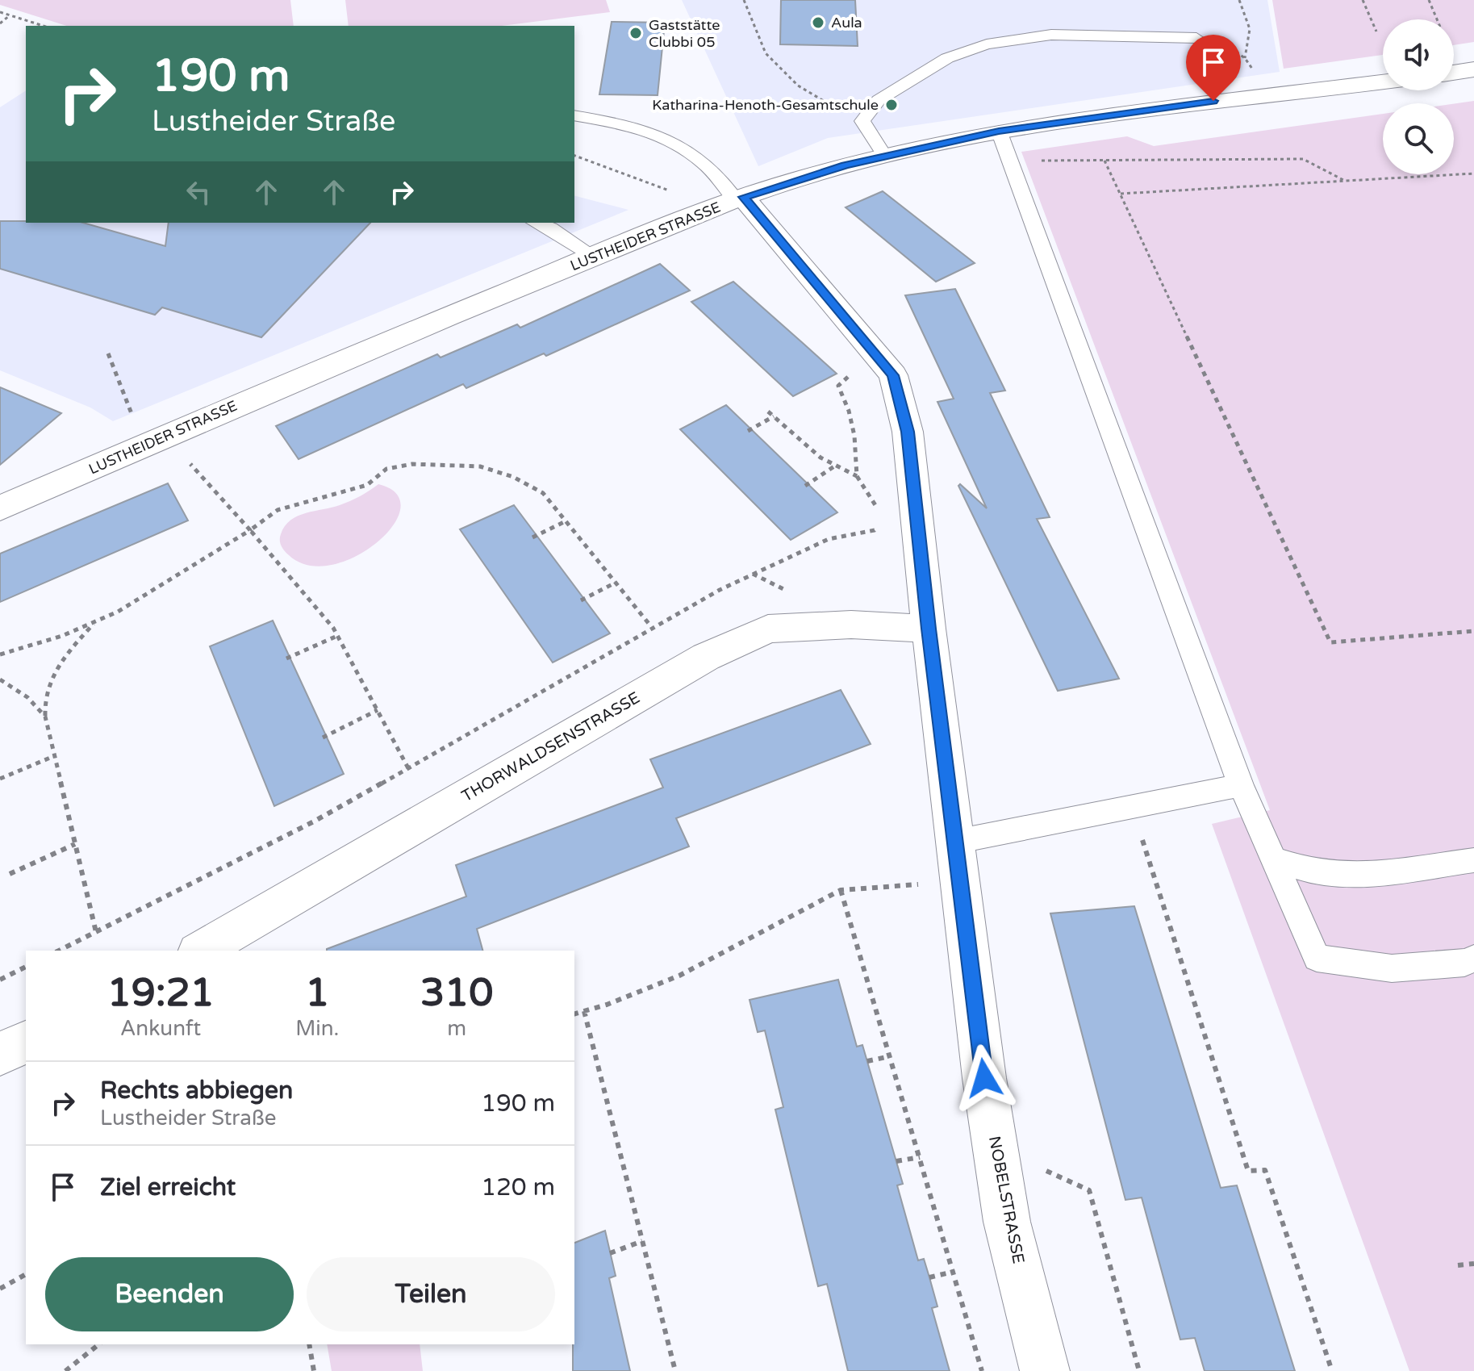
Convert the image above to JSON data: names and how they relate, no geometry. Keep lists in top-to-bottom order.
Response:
{
  "streets": {
    "street": ["LUSTHEIDER STRASSE", "THORWALDSENSTRASSE", "NOBELSTRASSE"]
  },
  "crossings": [
    ["LUSTHEIDER STRASSE", "NOBELSTRASSE"],
    ["THORWALDSENSTRASSE", "NOBELSTRASSE"]
  ],
  "places": ["Aula", "Gaststätte Clubbi 05", "Katharina-Henoth-Gesamtschule"],
  "page": {
    "turn": ["190 m", "Lustheider Straße"],
    "eta": [
      "19:21",
      "Ankunft",
      "1",
      "Min.",
      "310",
      "m"
    ],
    "list": [
      {
        "name": "Rechts abbiegen",
        "note": "Lustheider Straße",
        "value": "190 m"
      },
      {
        "name": "Ziel erreicht",
        "value": "120 m"
      }
    ],
    "buttons": ["Beenden", "Teilen"]
  }
}
